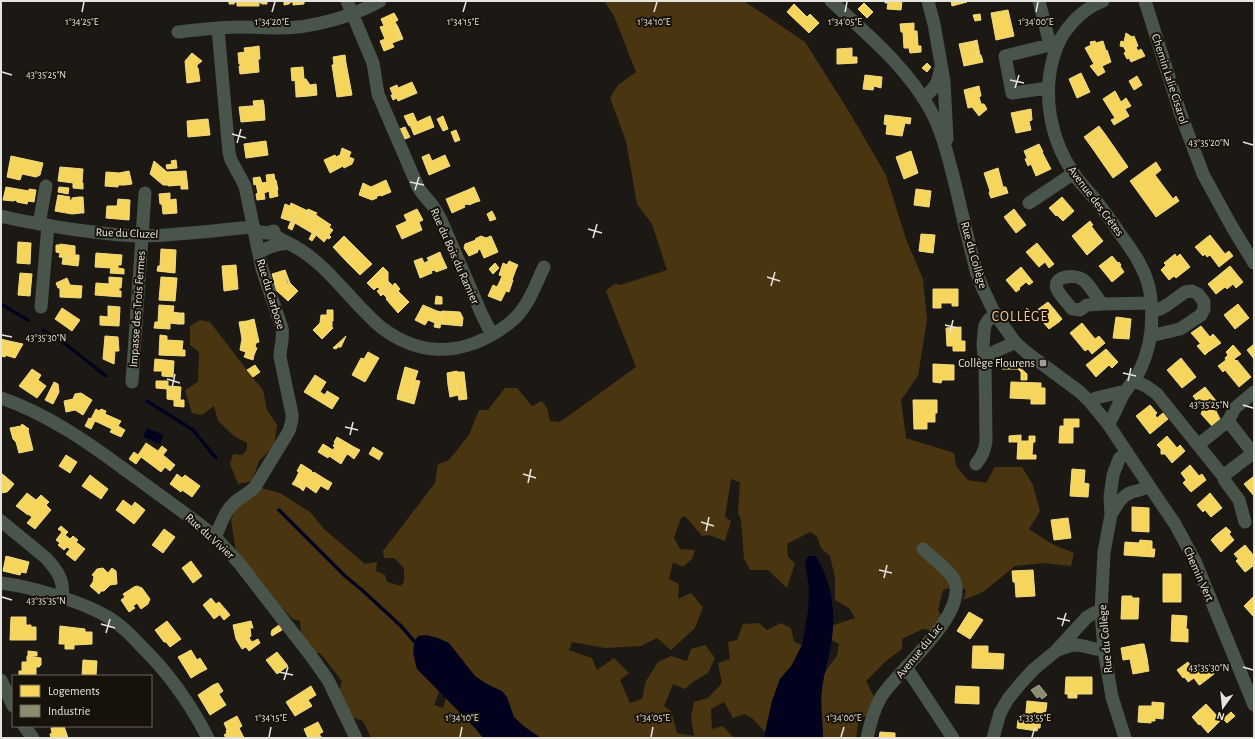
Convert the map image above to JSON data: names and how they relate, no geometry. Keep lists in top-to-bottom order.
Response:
{
  "streets": {
    "street": [
      "Chemin Lalie Cisarol",
      "Avenue des Crêtes",
      "Rue du Cluzel",
      "Rue du Collège",
      "Rue du Bois du Ramier",
      "Rue du Garbose",
      "Impasse des Trois Fermes",
      "Rue du Vivier",
      "Chemin Vert",
      "Avenue du Lac"
    ]
  },
  "crossings": [
    ["Avenue des Crêtes", "Rue du Collège"],
    ["Rue du Cluzel", "Rue du Garbose"],
    ["Rue du Cluzel", "Impasse des Trois Fermes"],
    ["Rue du Collège", "Chemin Vert"],
    ["Rue du Garbose", "Rue du Vivier"]
  ],
  "districts": ["COLLÈGE"],
  "places": {
    "transit": ["Collège Flourens"]
  },
  "legend": ["Logements", "Industrie"],
  "north": "bottom",
  "coordinates": [
    "1°34'25\"E",
    "1°34'20\"E",
    "1°34'15\"E",
    "1°34'10\"E",
    "1°34'05\"E",
    "1°34'00\"E",
    "43°35'25\"N",
    "43°35'20\"N",
    "43°35'30\"N",
    "43°35'35\"N",
    "1°33'55\"E"
  ]
}
